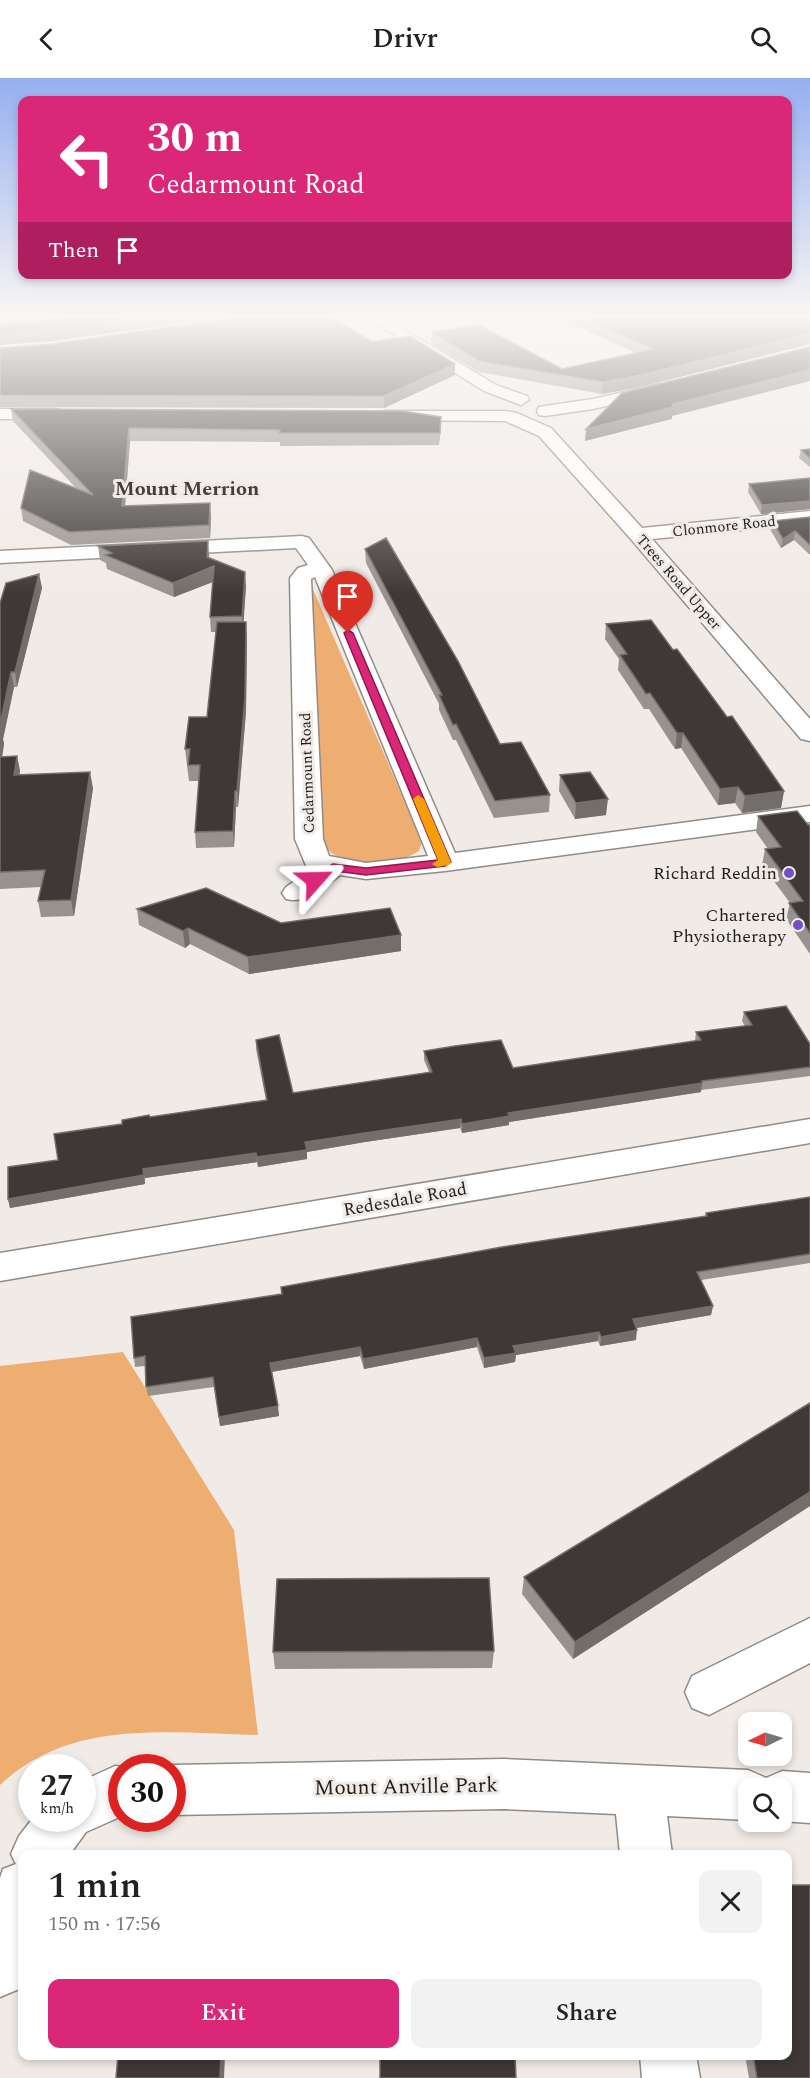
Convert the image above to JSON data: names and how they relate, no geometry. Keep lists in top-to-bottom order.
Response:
{
  "streets": {
    "street": [
      "Clonmore Road",
      "Trees Road Upper",
      "Cedarmount Road",
      "Redesdale Road",
      "Mount Anville Park"
    ]
  },
  "crossings": [
    ["Clonmore Road", "Trees Road Upper"]
  ],
  "districts": ["Mount Merrion"],
  "places": ["Richard Reddin", "Chartered Physiotherapy"],
  "north": "left",
  "page": {
    "header": "Drivr",
    "turn": ["30 m", "Cedarmount Road"],
    "then": "Then",
    "speed": "27 km/h",
    "limit": "30",
    "heading": ["1 min", "150 m · 17:56"],
    "buttons": ["Exit", "Share"]
  }
}
